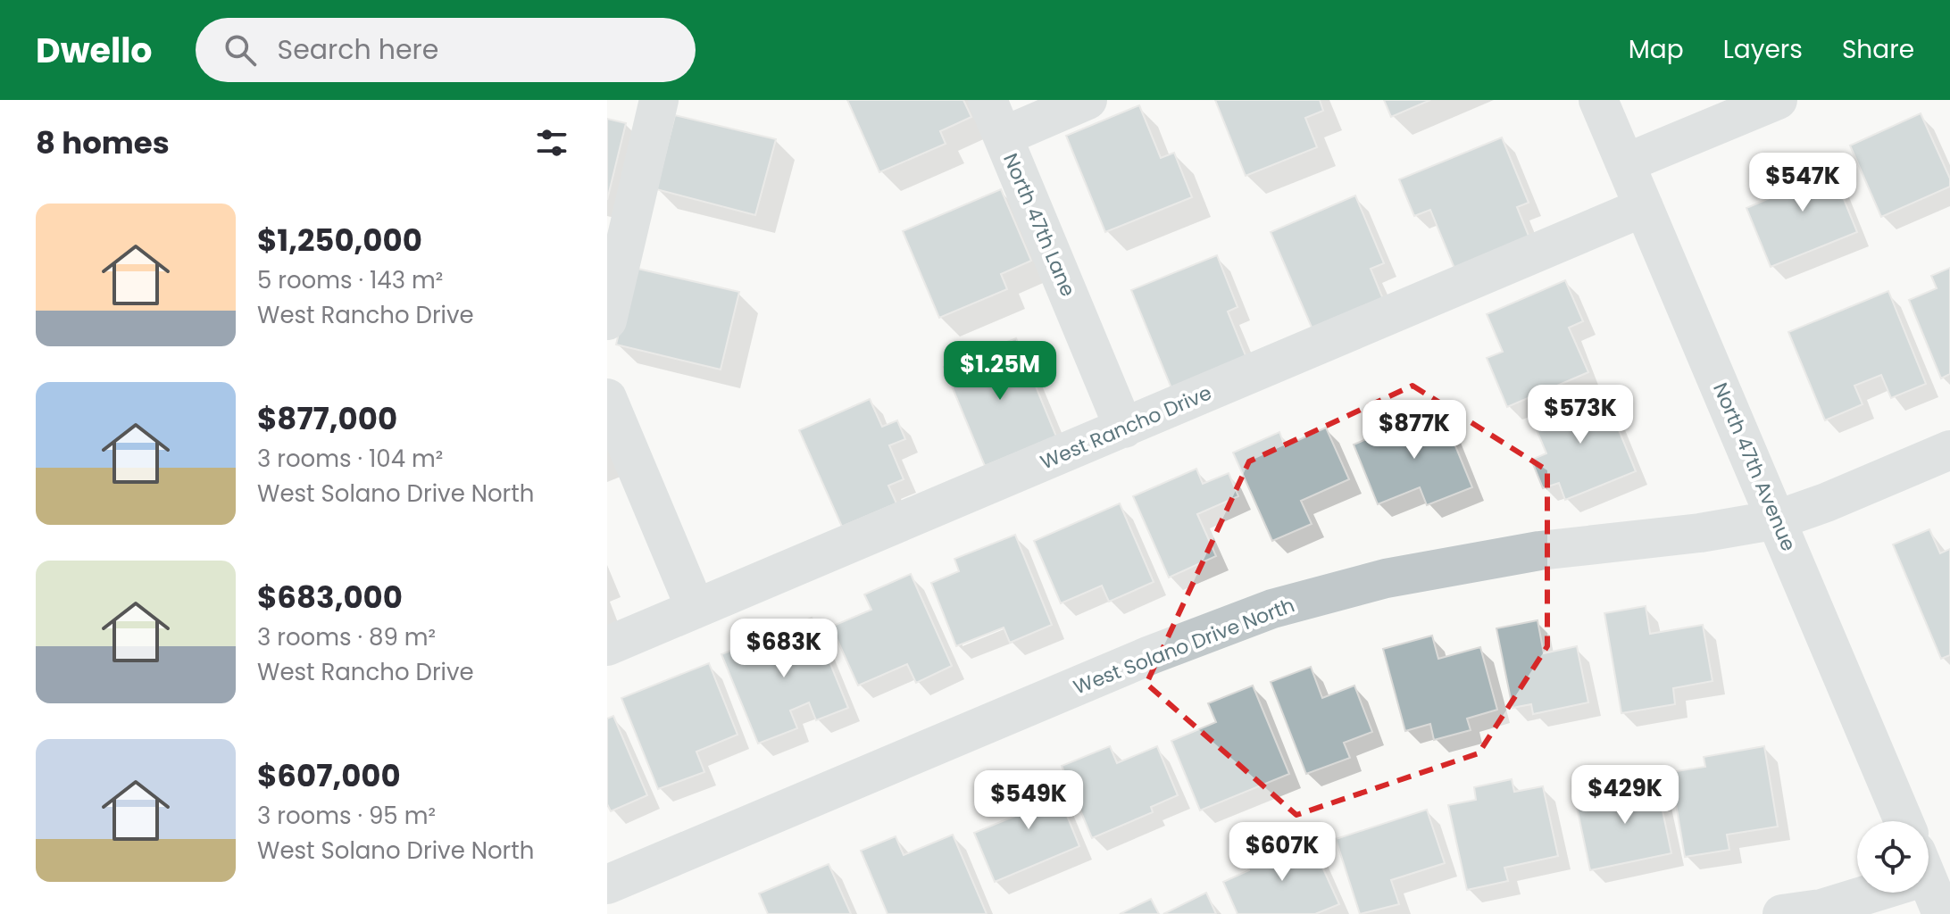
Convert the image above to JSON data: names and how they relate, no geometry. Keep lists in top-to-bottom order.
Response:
{
  "streets": {
    "street": [
      "North 47th Lane",
      "West Rancho Drive",
      "North 47th Avenue",
      "West Solano Drive North"
    ]
  },
  "crossings": [
    ["North 47th Lane", "West Rancho Drive"],
    ["West Rancho Drive", "North 47th Avenue"],
    ["North 47th Avenue", "West Solano Drive North"]
  ],
  "page": {
    "header": "Dwello",
    "search": "Search here",
    "nav": ["Map", "Layers", "Share"],
    "heading": "8 homes",
    "price": [
      "$547K",
      "$1.25M",
      "$573K",
      "$877K",
      "$683K",
      "$429K",
      "$549K",
      "$607K"
    ],
    "list": [
      {
        "name": "$1,250,000",
        "note": "5 rooms · 143 m² · West Rancho Drive"
      },
      {
        "name": "$877,000",
        "note": "3 rooms · 104 m² · West Solano Drive North"
      },
      {
        "name": "$683,000",
        "note": "3 rooms · 89 m² · West Rancho Drive"
      },
      {
        "name": "$607,000",
        "note": "3 rooms · 95 m² · West Solano Drive North"
      }
    ]
  }
}
